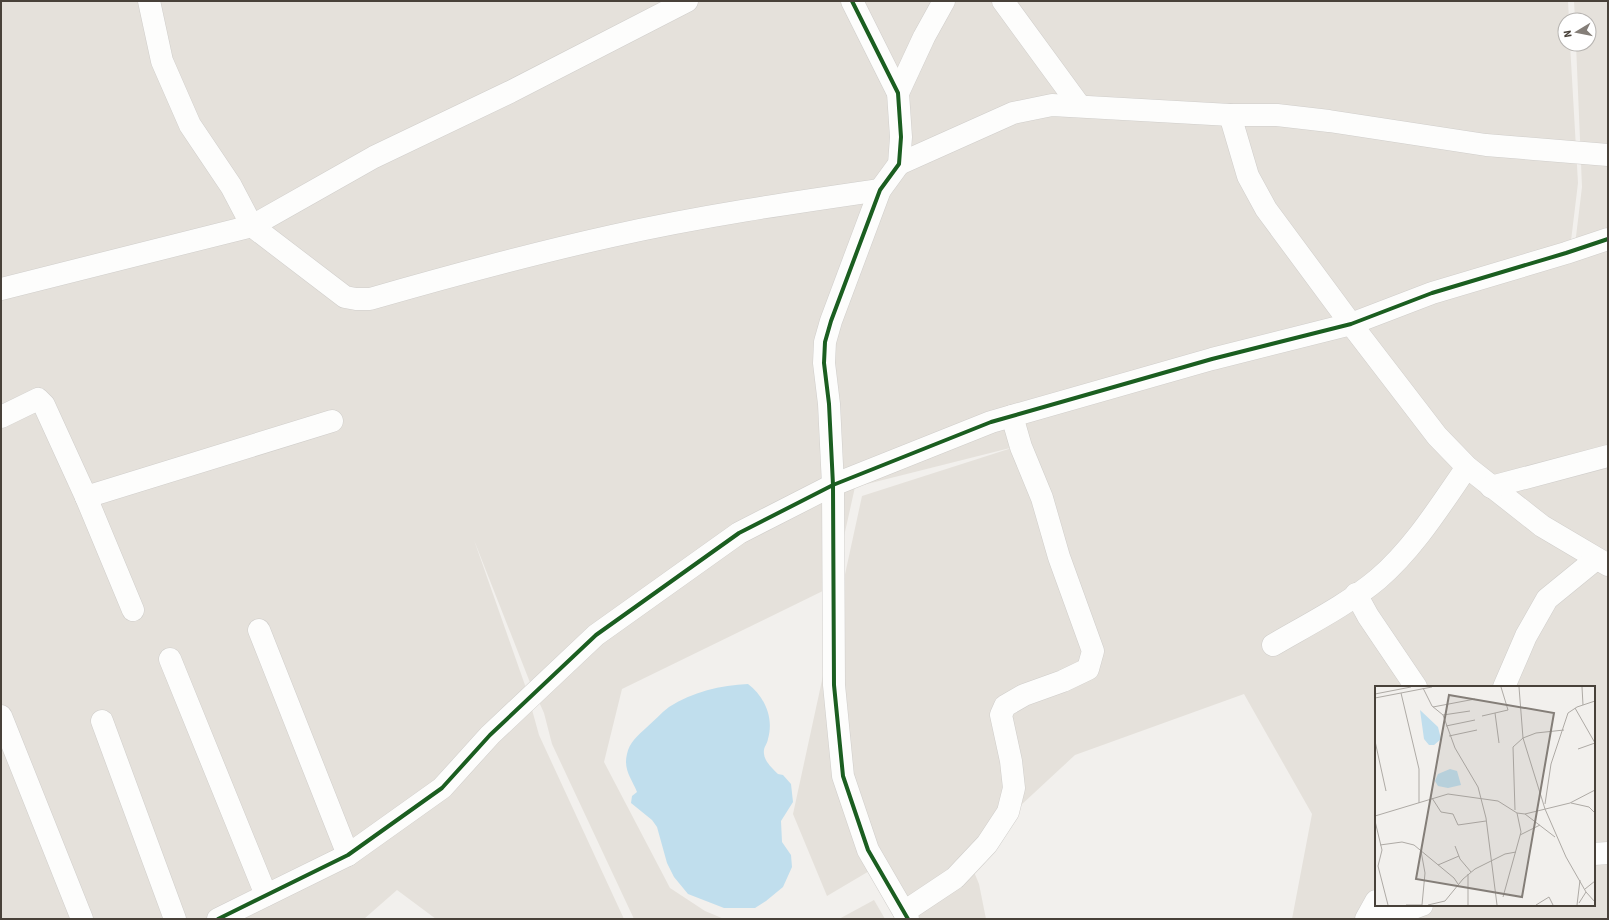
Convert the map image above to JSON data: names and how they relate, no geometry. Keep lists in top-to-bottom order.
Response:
{
  "north": "left"
}
